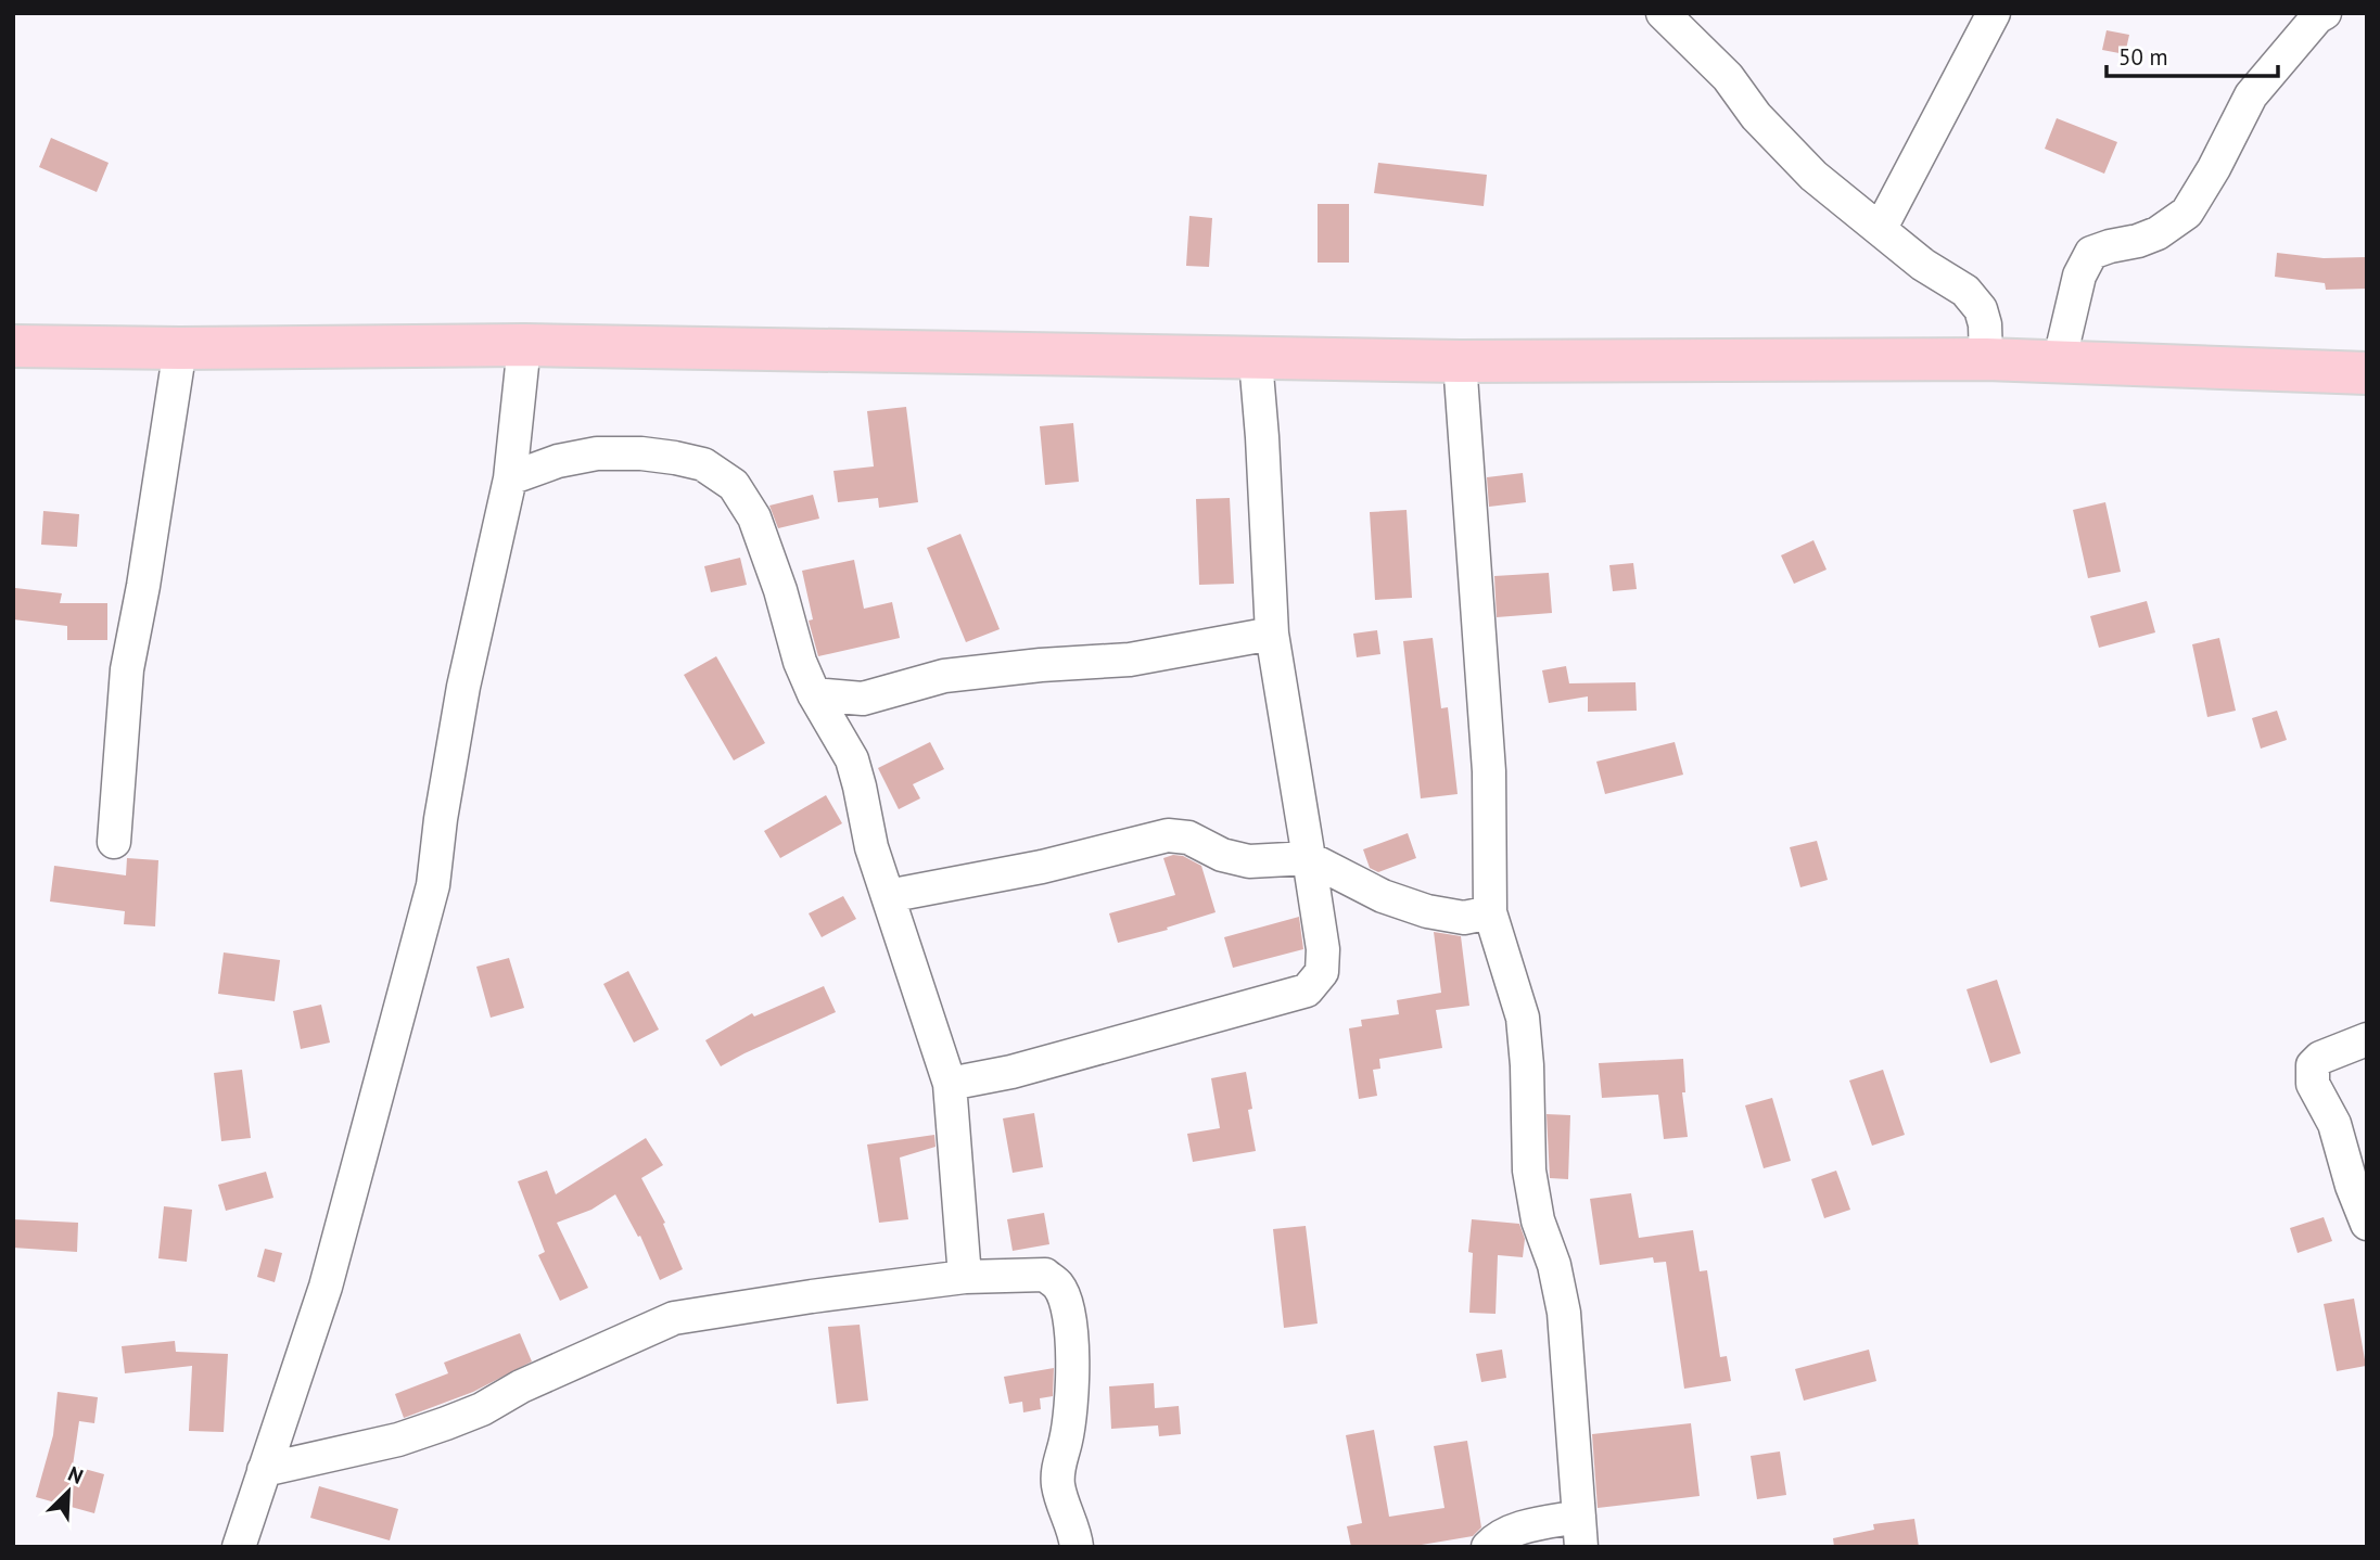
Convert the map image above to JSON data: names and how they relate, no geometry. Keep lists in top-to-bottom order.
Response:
{
  "scale_bar": "50 m",
  "north": "top right"
}
